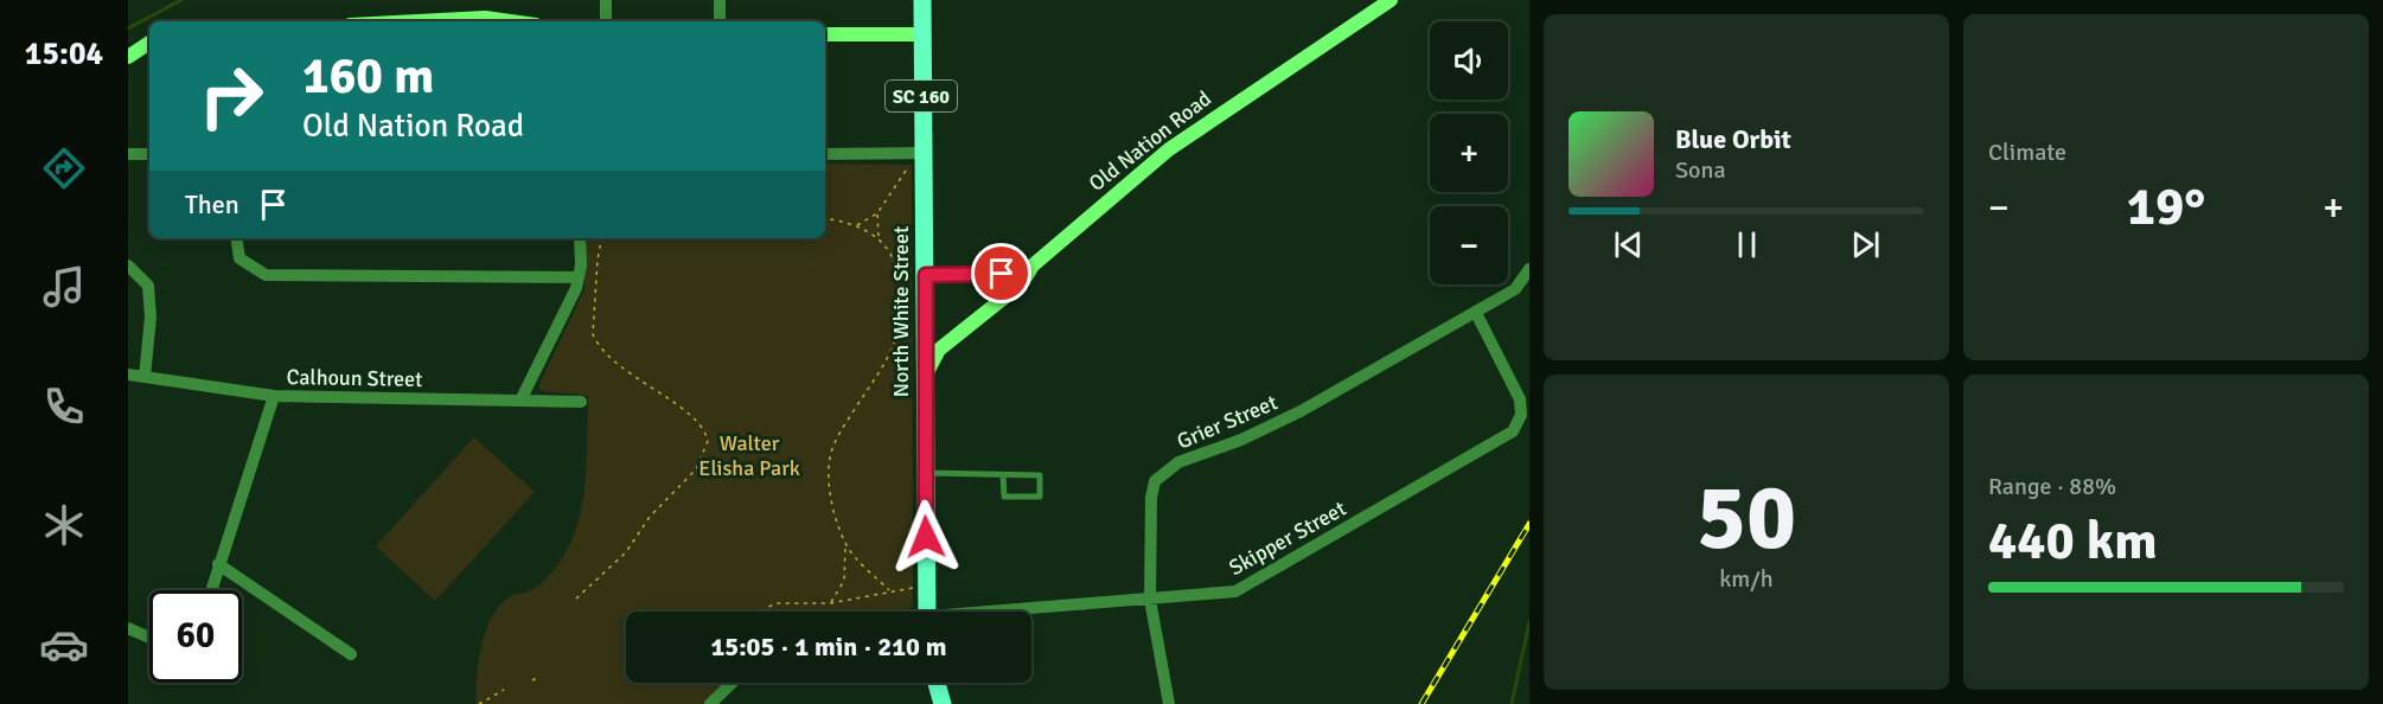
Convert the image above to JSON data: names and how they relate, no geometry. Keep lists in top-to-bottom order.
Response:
{
  "streets": {
    "main road": ["SC 160", "Old Nation Road", "North White Street"],
    "street": ["Calhoun Street", "Grier Street", "Skipper Street"]
  },
  "crossings": [
    ["Old Nation Road", "North White Street"],
    ["Grier Street", "Skipper Street"]
  ],
  "parks": ["Walter Elisha Park"],
  "page": {
    "tabs": "15:04",
    "tile": [
      "Climate",
      ["50", "km/h"],
      ["Range · 88%", "440 km"]
    ],
    "map_buttons": ["+", "−"],
    "turn": ["160 m", "Old Nation Road"],
    "song": ["Blue Orbit", "Sona"],
    "then": "Then",
    "heat": ["−", "19°", "+"],
    "limit": "60",
    "trip": "15:05 · 1 min · 210 m"
  }
}
